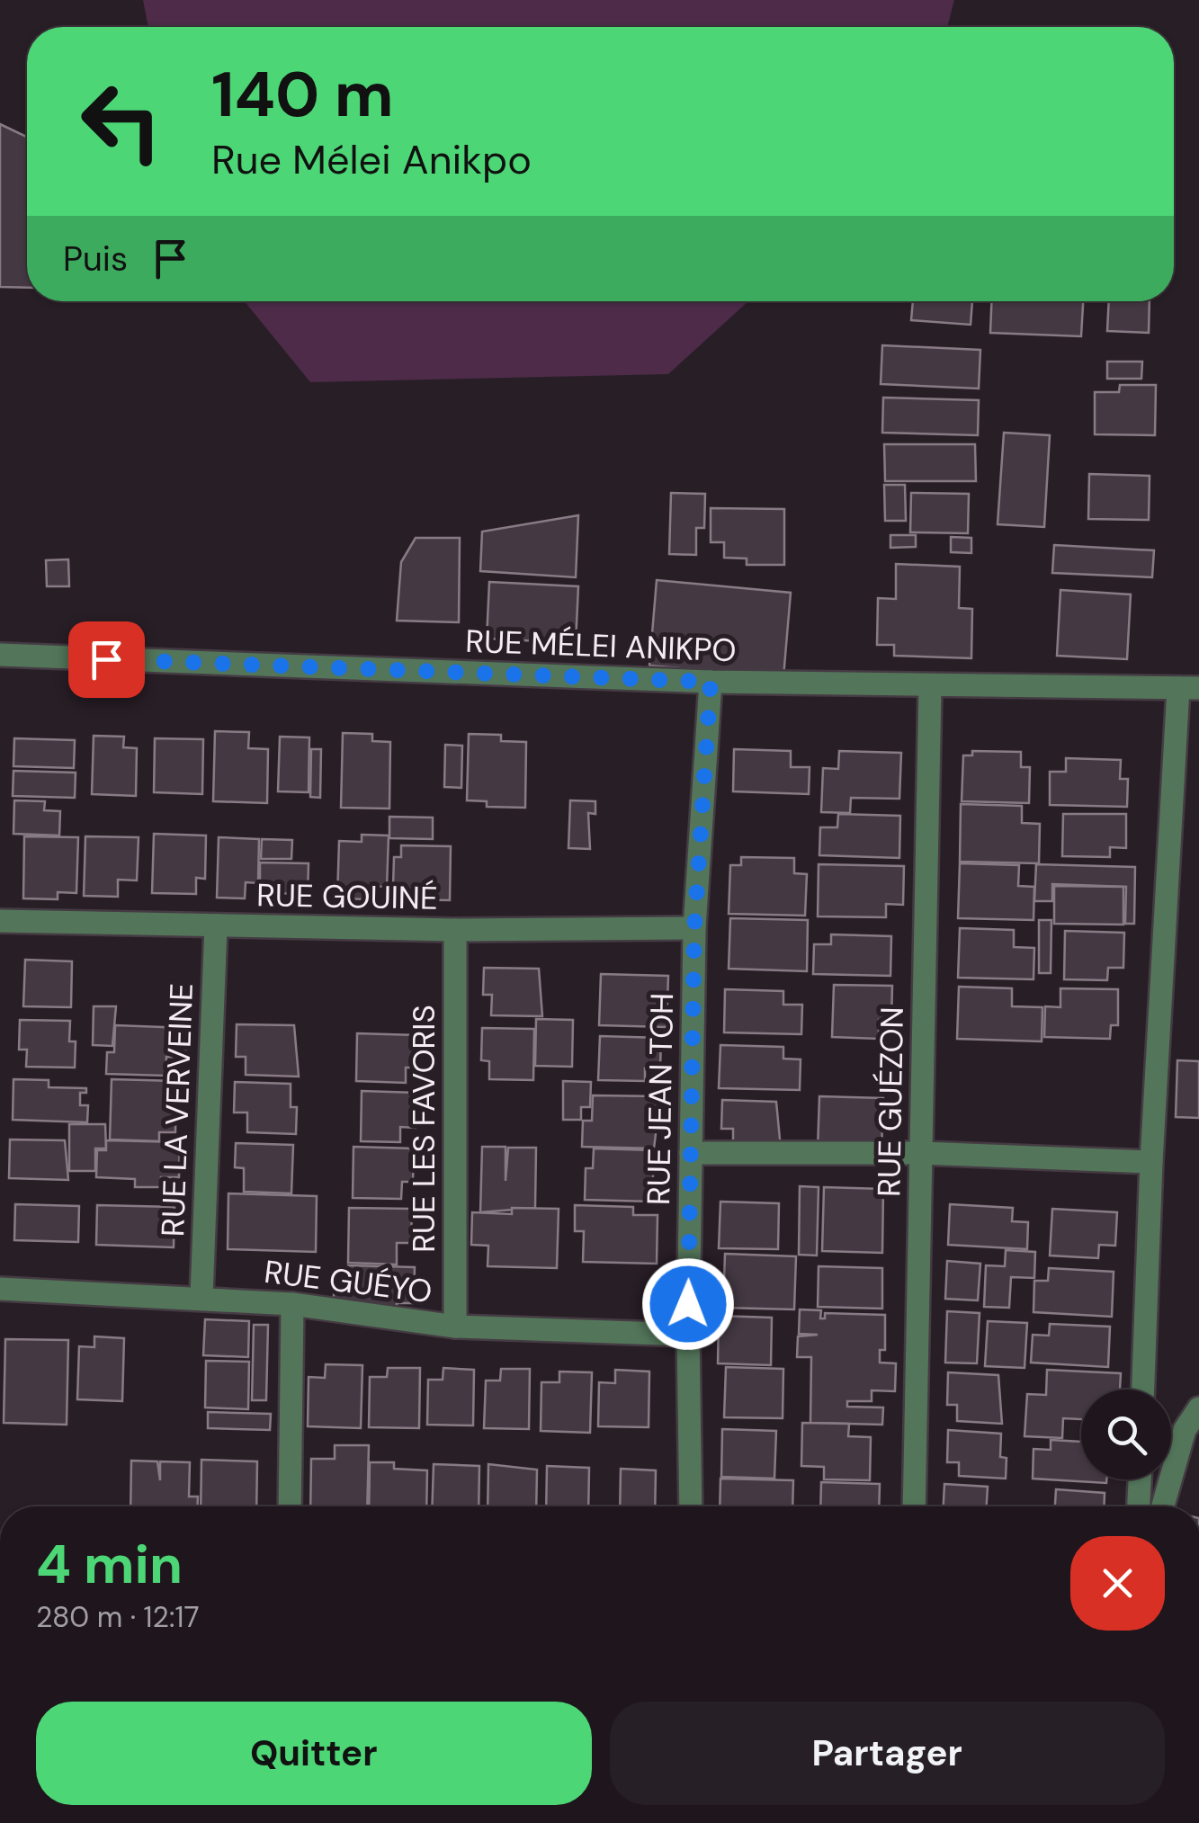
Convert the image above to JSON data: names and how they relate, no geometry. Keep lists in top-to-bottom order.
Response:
{
  "streets": {
    "street": [
      "RUE MÉLEI ANIKPO",
      "RUE GOUINÉ",
      "RUE JEAN TOH",
      "RUE GUÉZON",
      "RUE LA VERVEINE",
      "RUE LES FAVORIS",
      "RUE GUÉYO"
    ]
  },
  "crossings": [
    ["RUE MÉLEI ANIKPO", "RUE JEAN TOH"],
    ["RUE MÉLEI ANIKPO", "RUE GUÉZON"],
    ["RUE GOUINÉ", "RUE JEAN TOH"],
    ["RUE GOUINÉ", "RUE LA VERVEINE"],
    ["RUE GOUINÉ", "RUE LES FAVORIS"],
    ["RUE JEAN TOH", "RUE GUÉYO"],
    ["RUE LA VERVEINE", "RUE GUÉYO"],
    ["RUE LES FAVORIS", "RUE GUÉYO"]
  ],
  "page": {
    "turn": ["140 m", "Rue Mélei Anikpo"],
    "then": "Puis",
    "heading": ["4 min", "280 m · 12:17"],
    "buttons": ["Quitter", "Partager"]
  }
}
